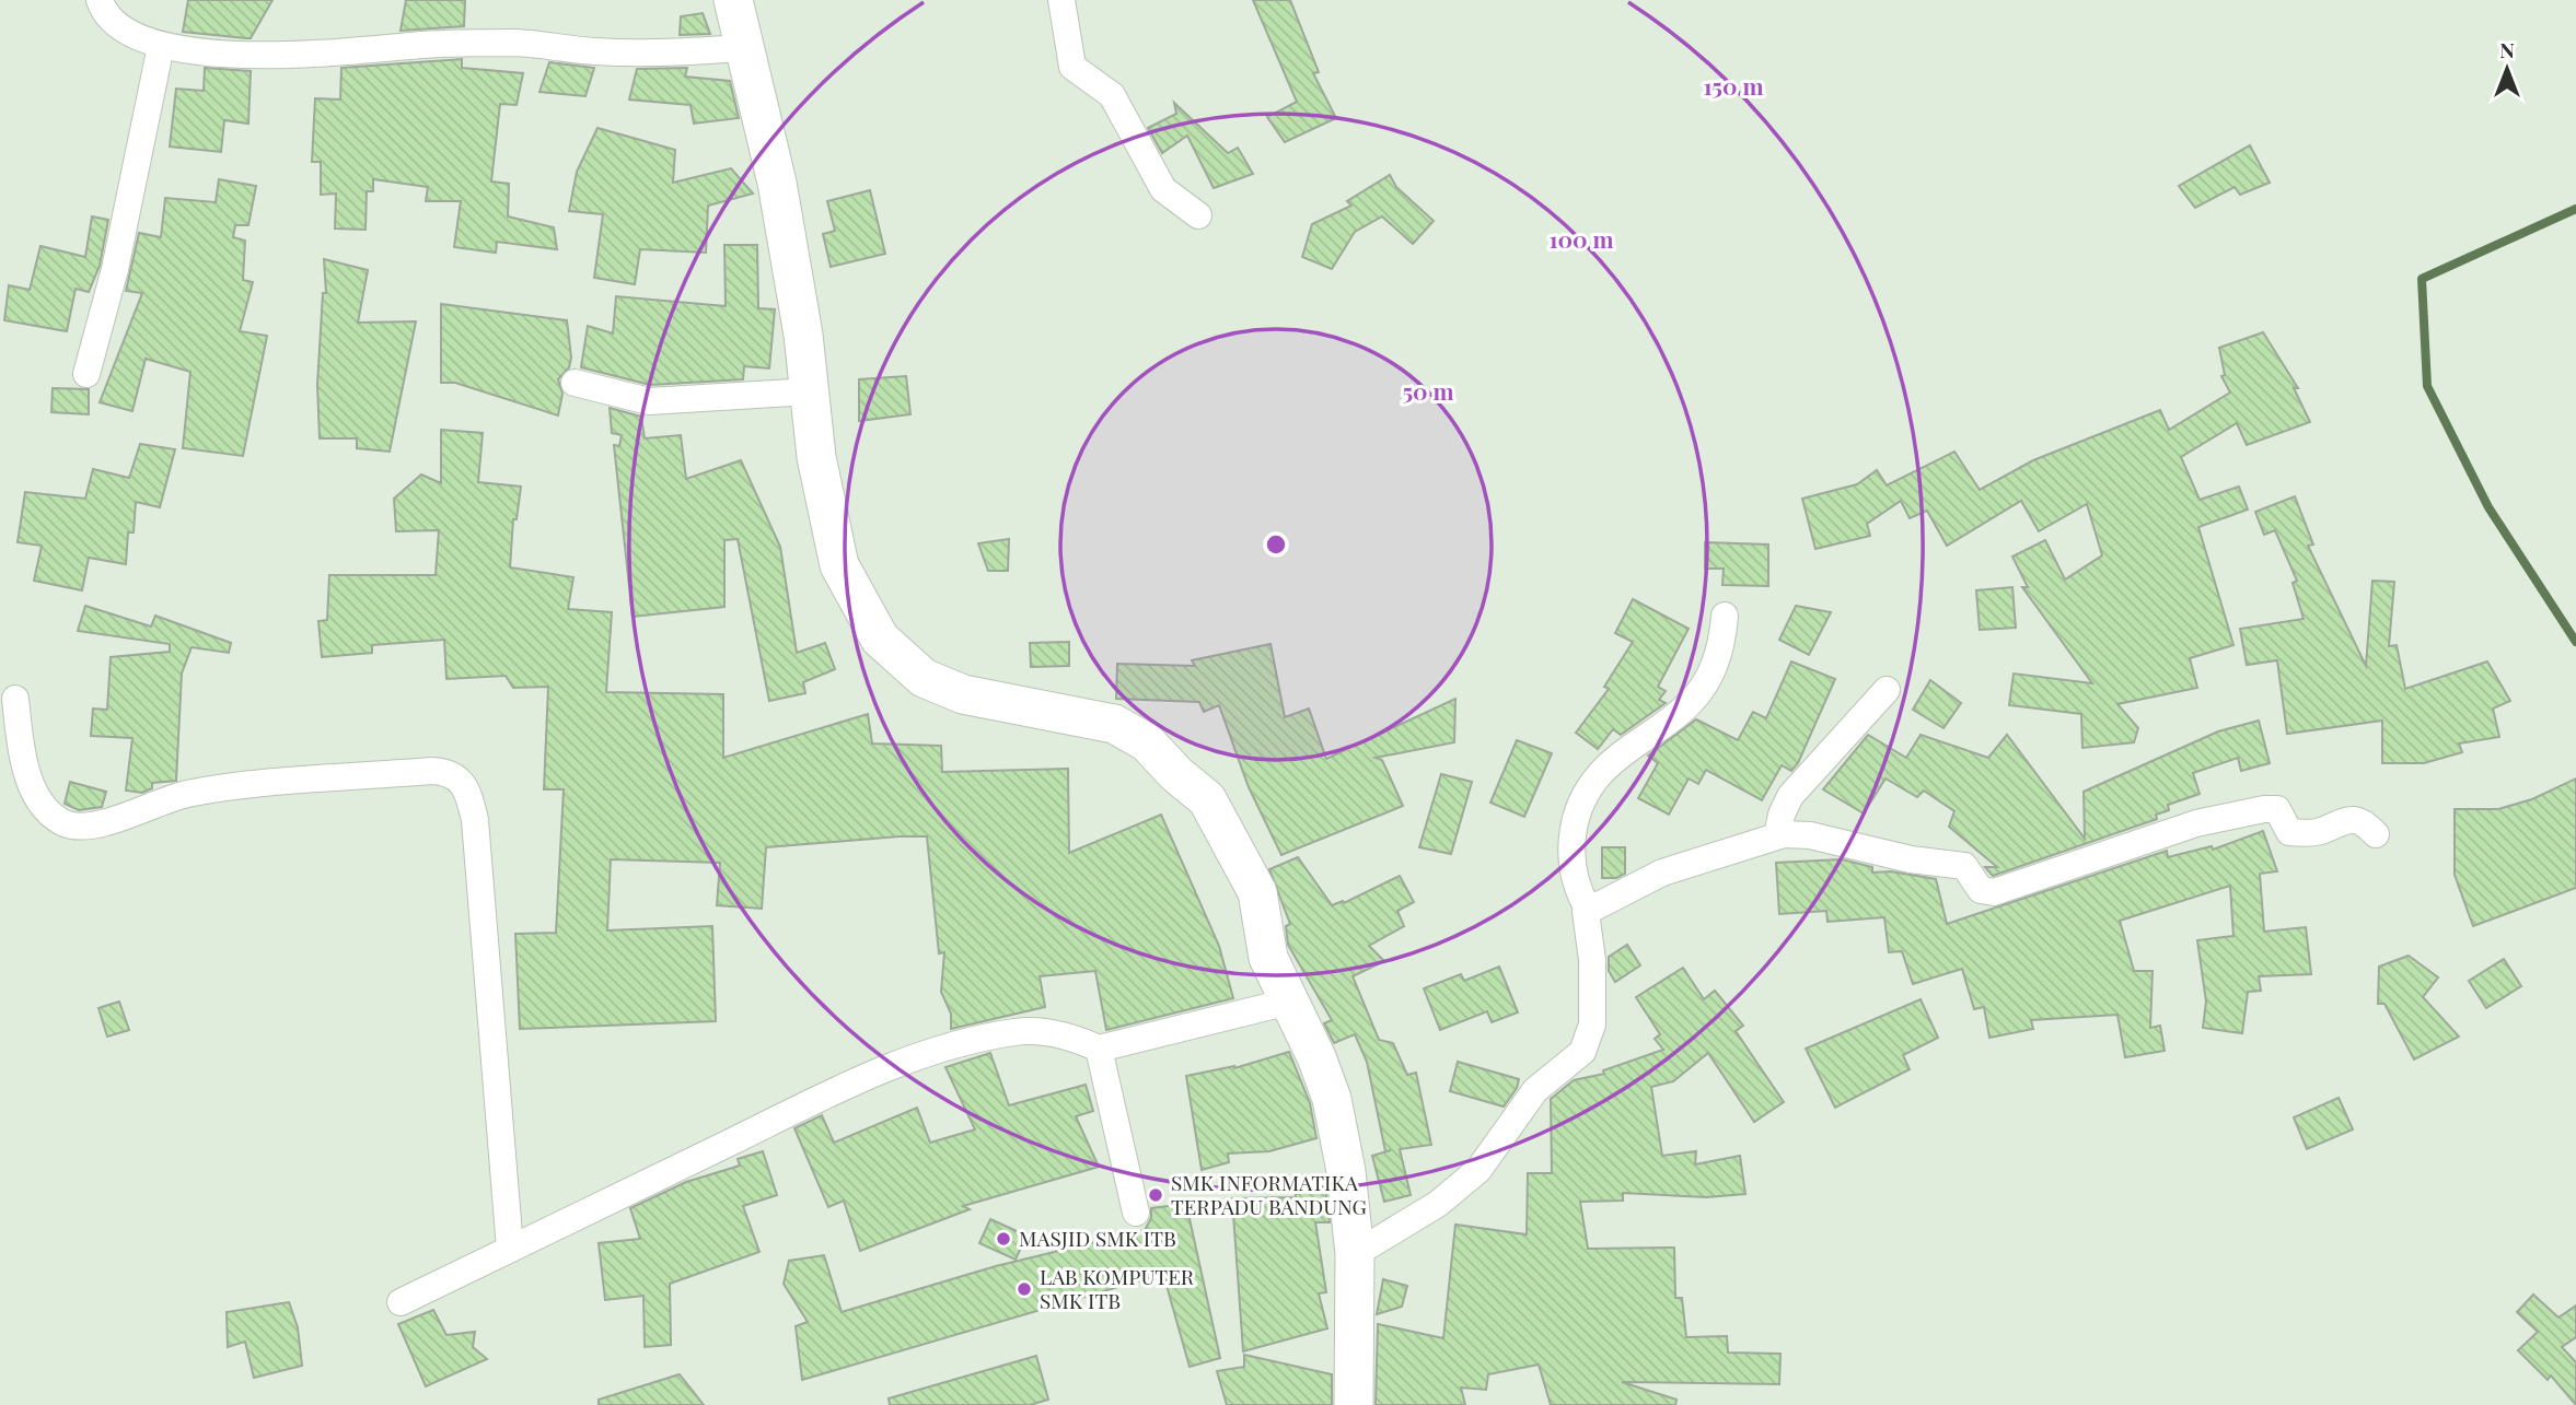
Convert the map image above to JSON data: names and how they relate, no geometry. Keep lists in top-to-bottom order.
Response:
{
  "places": ["SMK INFORMATIKA TERPADU BANDUNG", "MASJID SMK ITB", "LAB KOMPUTER SMK ITB"],
  "north": "top",
  "rings": ["150 m", "100 m", "50 m"]
}
